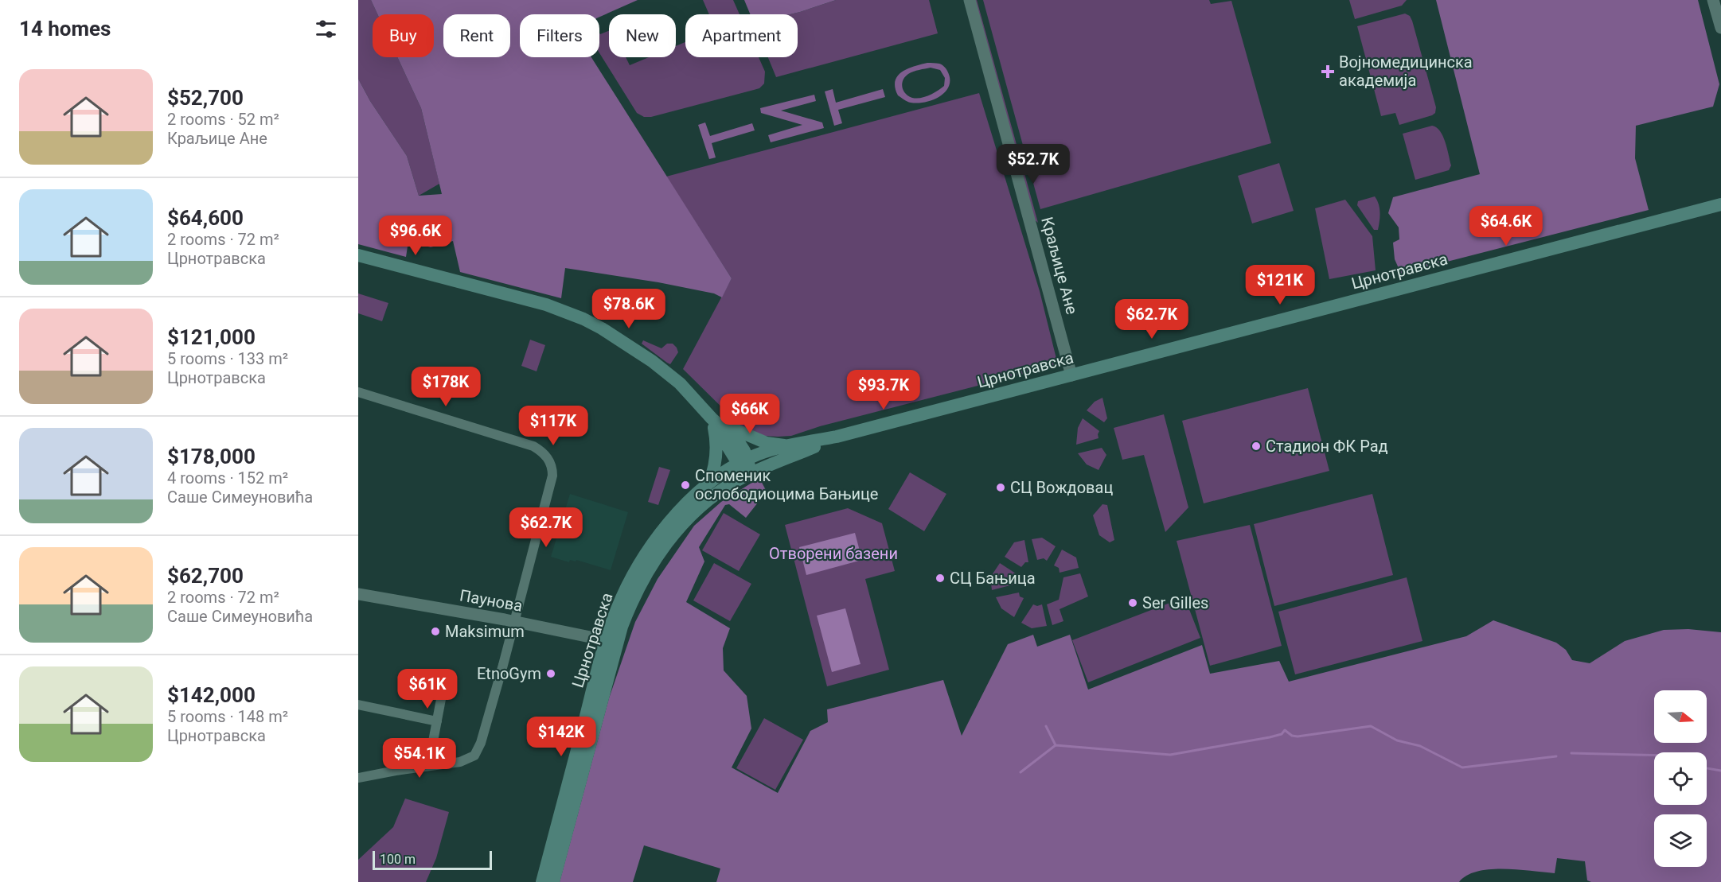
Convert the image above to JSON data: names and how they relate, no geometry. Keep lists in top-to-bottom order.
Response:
{
  "streets": {
    "main road": ["Црнотравска"],
    "street": ["Краљице Ане", "Паунова"]
  },
  "crossings": [
    ["Краљице Ане", "Црнотравска"],
    ["Црнотравска", "Паунова"]
  ],
  "parks": ["Отворени базени"],
  "places": {
    "health": ["Војномедицинска академија"],
    "other": [
      "Стадион ФК Рад",
      "Споменик ослободиоцима Бањице",
      "СЦ Вождовац",
      "СЦ Бањица",
      "Ser Gilles",
      "Maksimum",
      "EtnoGym"
    ]
  },
  "scale_bar": "100 m",
  "north": "right",
  "page": {
    "heading": "14 homes",
    "chip": [
      "Buy",
      "Rent",
      "Filters",
      "New",
      "Apartment"
    ],
    "list": [
      {
        "name": "$52,700",
        "note": "2 rooms · 52 m² · Краљице Ане"
      },
      {
        "name": "$64,600",
        "note": "2 rooms · 72 m² · Црнотравска"
      },
      {
        "name": "$121,000",
        "note": "5 rooms · 133 m² · Црнотравска"
      },
      {
        "name": "$178,000",
        "note": "4 rooms · 152 m² · Саше Симеуновића"
      },
      {
        "name": "$62,700",
        "note": "2 rooms · 72 m² · Саше Симеуновића"
      },
      {
        "name": "$142,000",
        "note": "5 rooms · 148 m² · Црнотравска"
      }
    ],
    "price": [
      "$52.7K",
      "$64.6K",
      "$96.6K",
      "$121K",
      "$78.6K",
      "$62.7K",
      "$178K",
      "$93.7K",
      "$66K",
      "$117K",
      "$62.7K",
      "$61K",
      "$142K",
      "$54.1K"
    ],
    "scale": "100 m"
  }
}
